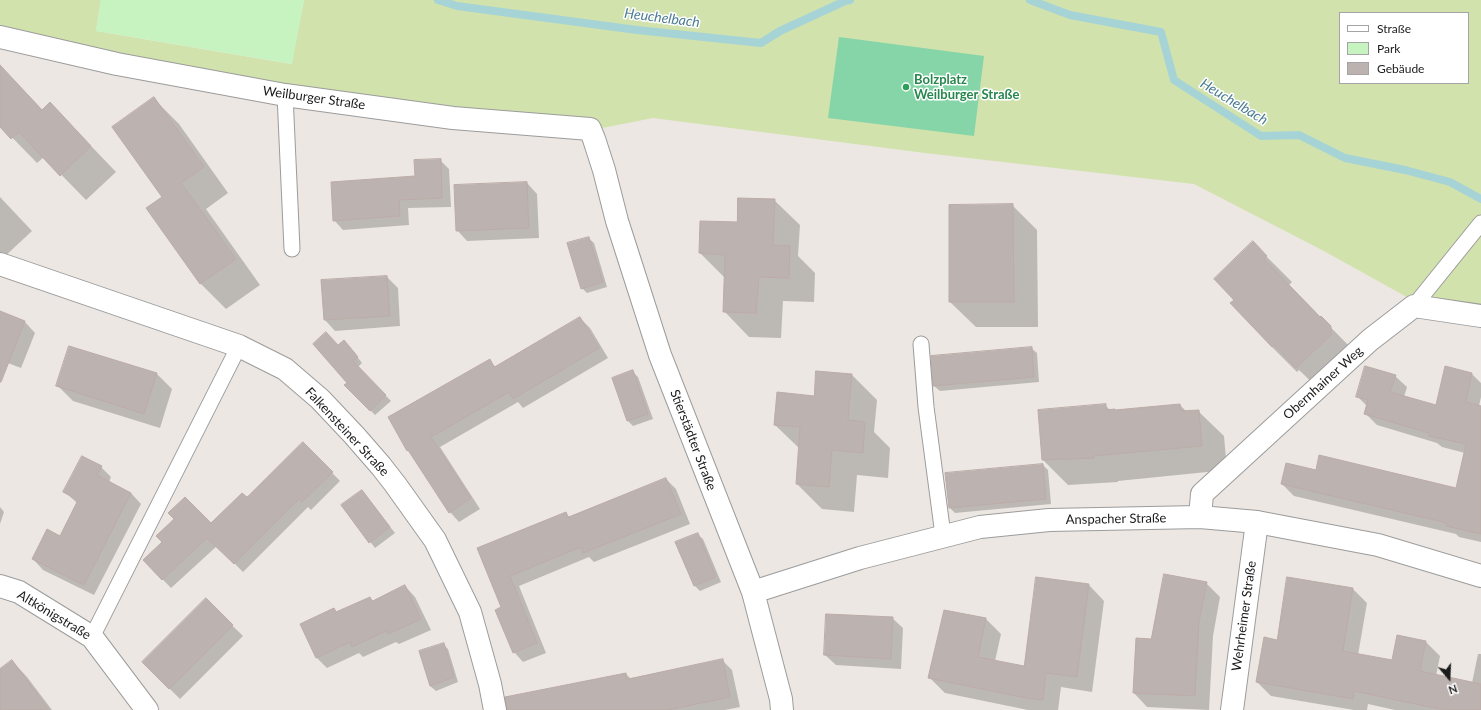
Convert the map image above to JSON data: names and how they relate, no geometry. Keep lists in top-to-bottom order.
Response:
{
  "streets": {
    "street": [
      "Weilburger Straße",
      "Obernhainer Weg",
      "Falkensteiner Straße",
      "Stierstädter Straße",
      "Anspacher Straße",
      "Altkönigstraße",
      "Wehrheimer Straße"
    ]
  },
  "crossings": [
    ["Weilburger Straße", "Stierstädter Straße"],
    ["Obernhainer Weg", "Anspacher Straße"],
    ["Stierstädter Straße", "Anspacher Straße"],
    ["Anspacher Straße", "Wehrheimer Straße"]
  ],
  "water": ["Heuchelbach"],
  "places": ["Bolzplatz Weilburger Straße"],
  "legend": ["Straße", "Park", "Gebäude"],
  "north": "bottom"
}
